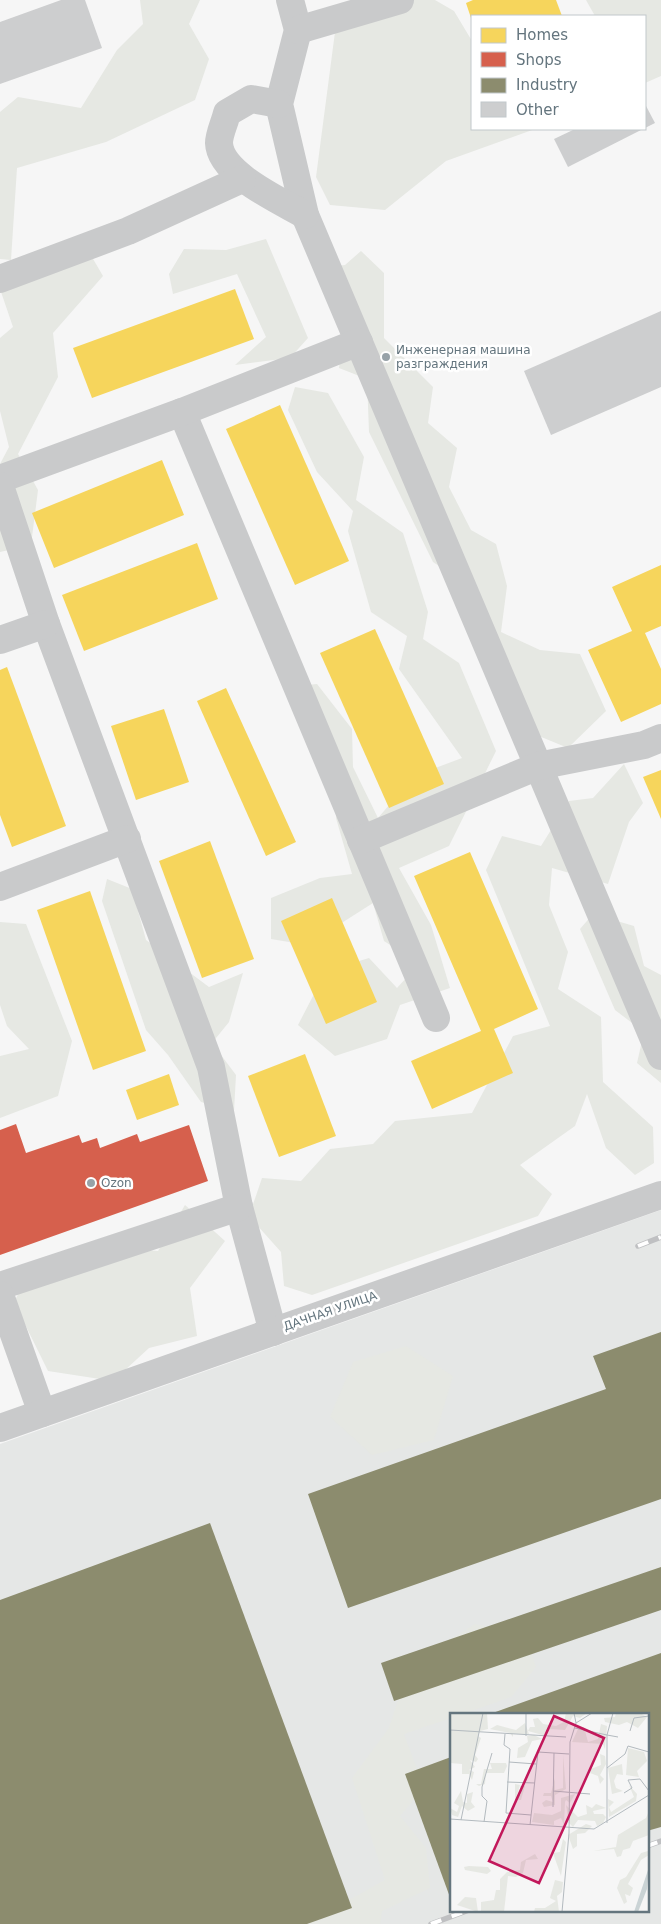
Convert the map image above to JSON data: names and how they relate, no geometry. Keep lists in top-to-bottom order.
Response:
{
  "streets": {
    "street": ["ДАЧНАЯ УЛИЦА"]
  },
  "places": ["Инженерная машина разграждения", "Ozon"],
  "legend": [
    "Homes",
    "Shops",
    "Industry",
    "Other"
  ]
}
